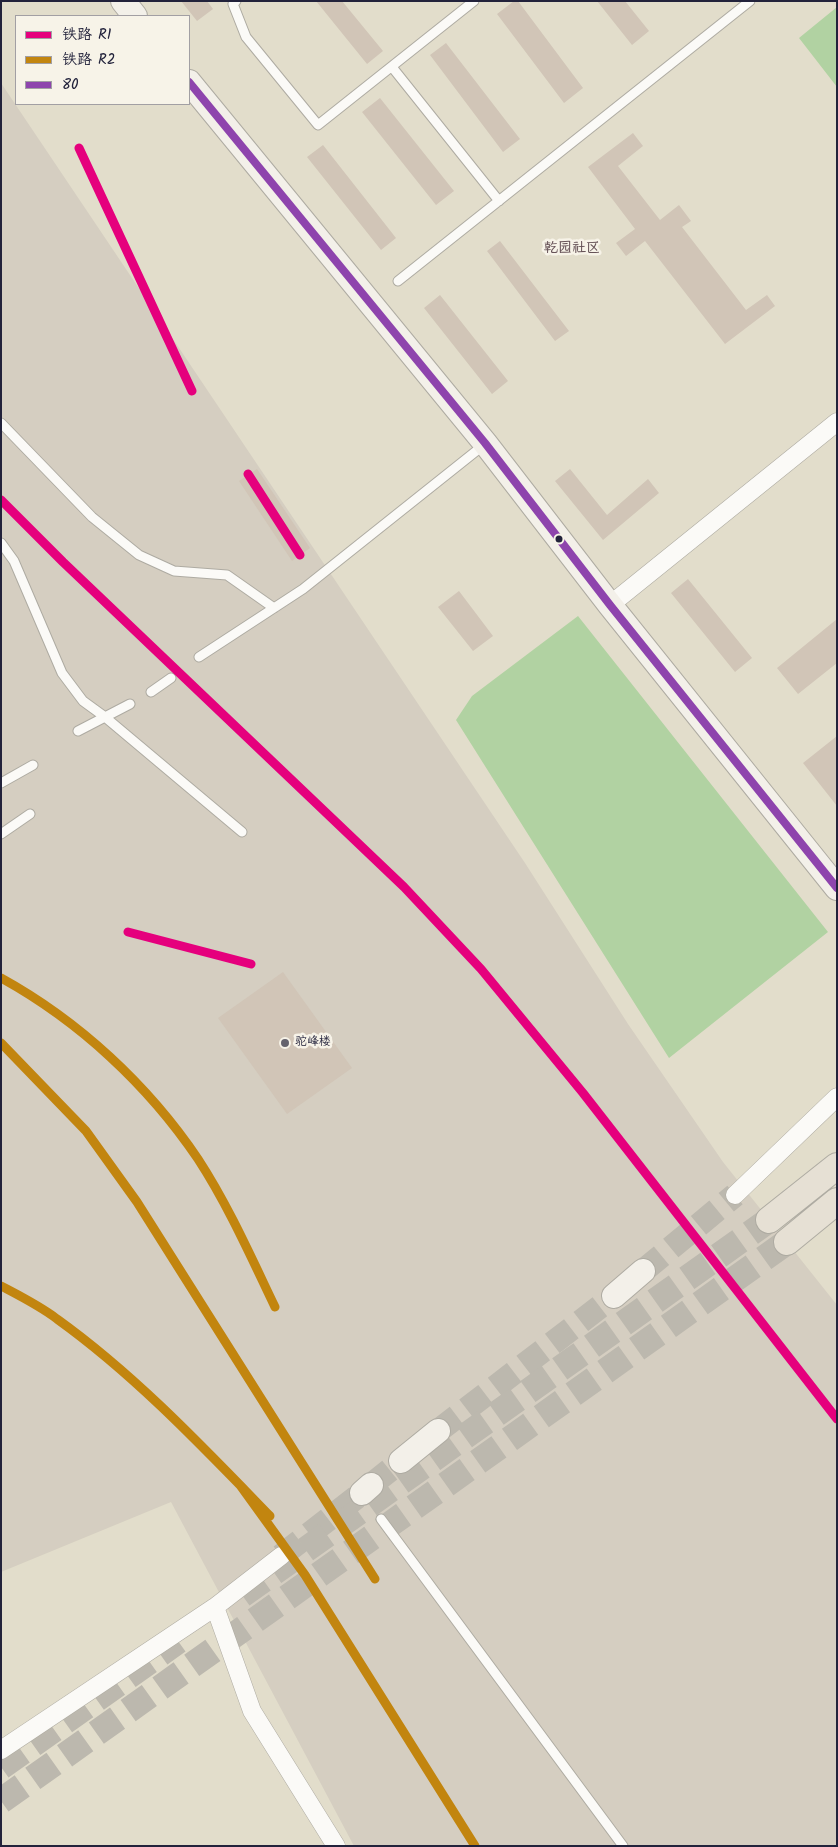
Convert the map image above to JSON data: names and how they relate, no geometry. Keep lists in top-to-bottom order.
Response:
{
  "districts": ["乾园社区"],
  "places": ["驼峰楼"],
  "lines": ["transit line 80", "rail line R1", "rail line R2"],
  "legend": ["铁路 R1", "铁路 R2", "80"]
}
